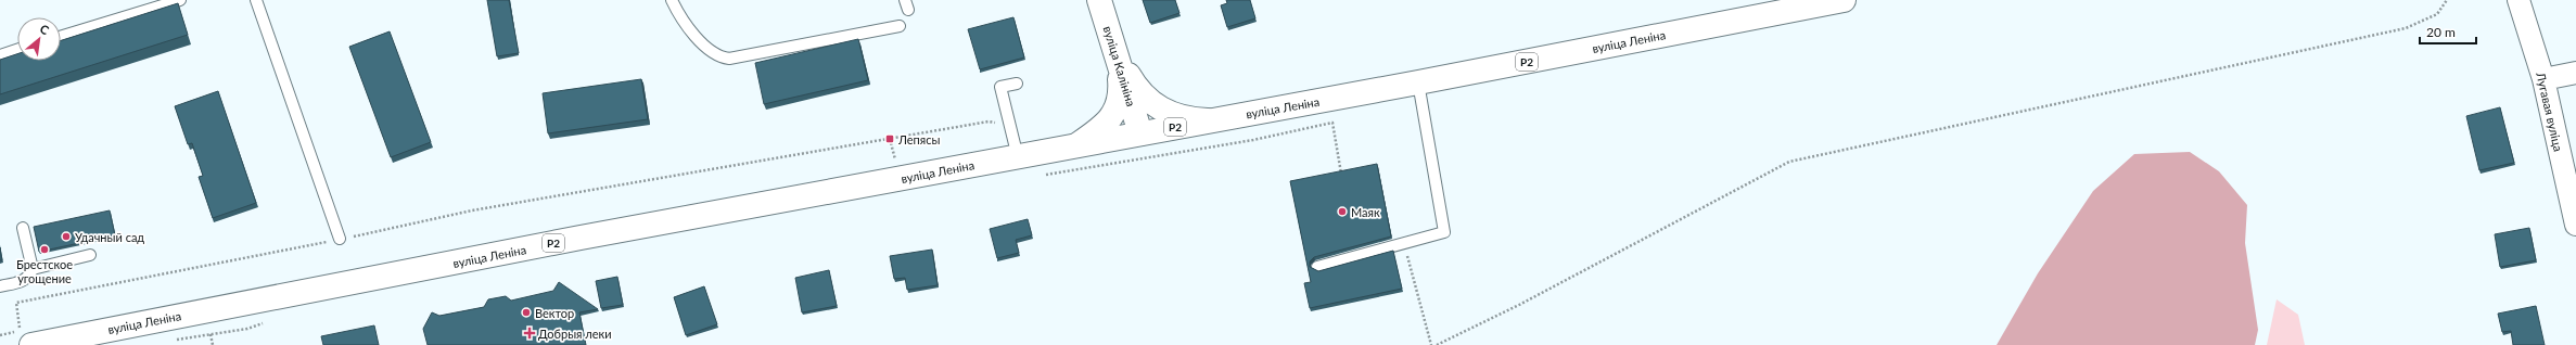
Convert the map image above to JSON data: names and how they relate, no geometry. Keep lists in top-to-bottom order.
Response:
{
  "streets": {
    "main road": ["вуліца Леніна", "Р2", "вуліца Калініна"],
    "street": ["Лугавая вуліца"]
  },
  "crossings": [
    ["вуліца Леніна", "вуліца Калініна"]
  ],
  "places": {
    "transit": ["Лепясы"],
    "other": [
      "Маяк",
      "Удачный сад",
      "Брестское угощение",
      "Вектор"
    ],
    "health": ["Добрыя леки"]
  },
  "scale_bar": "20 m",
  "north": "top right"
}
